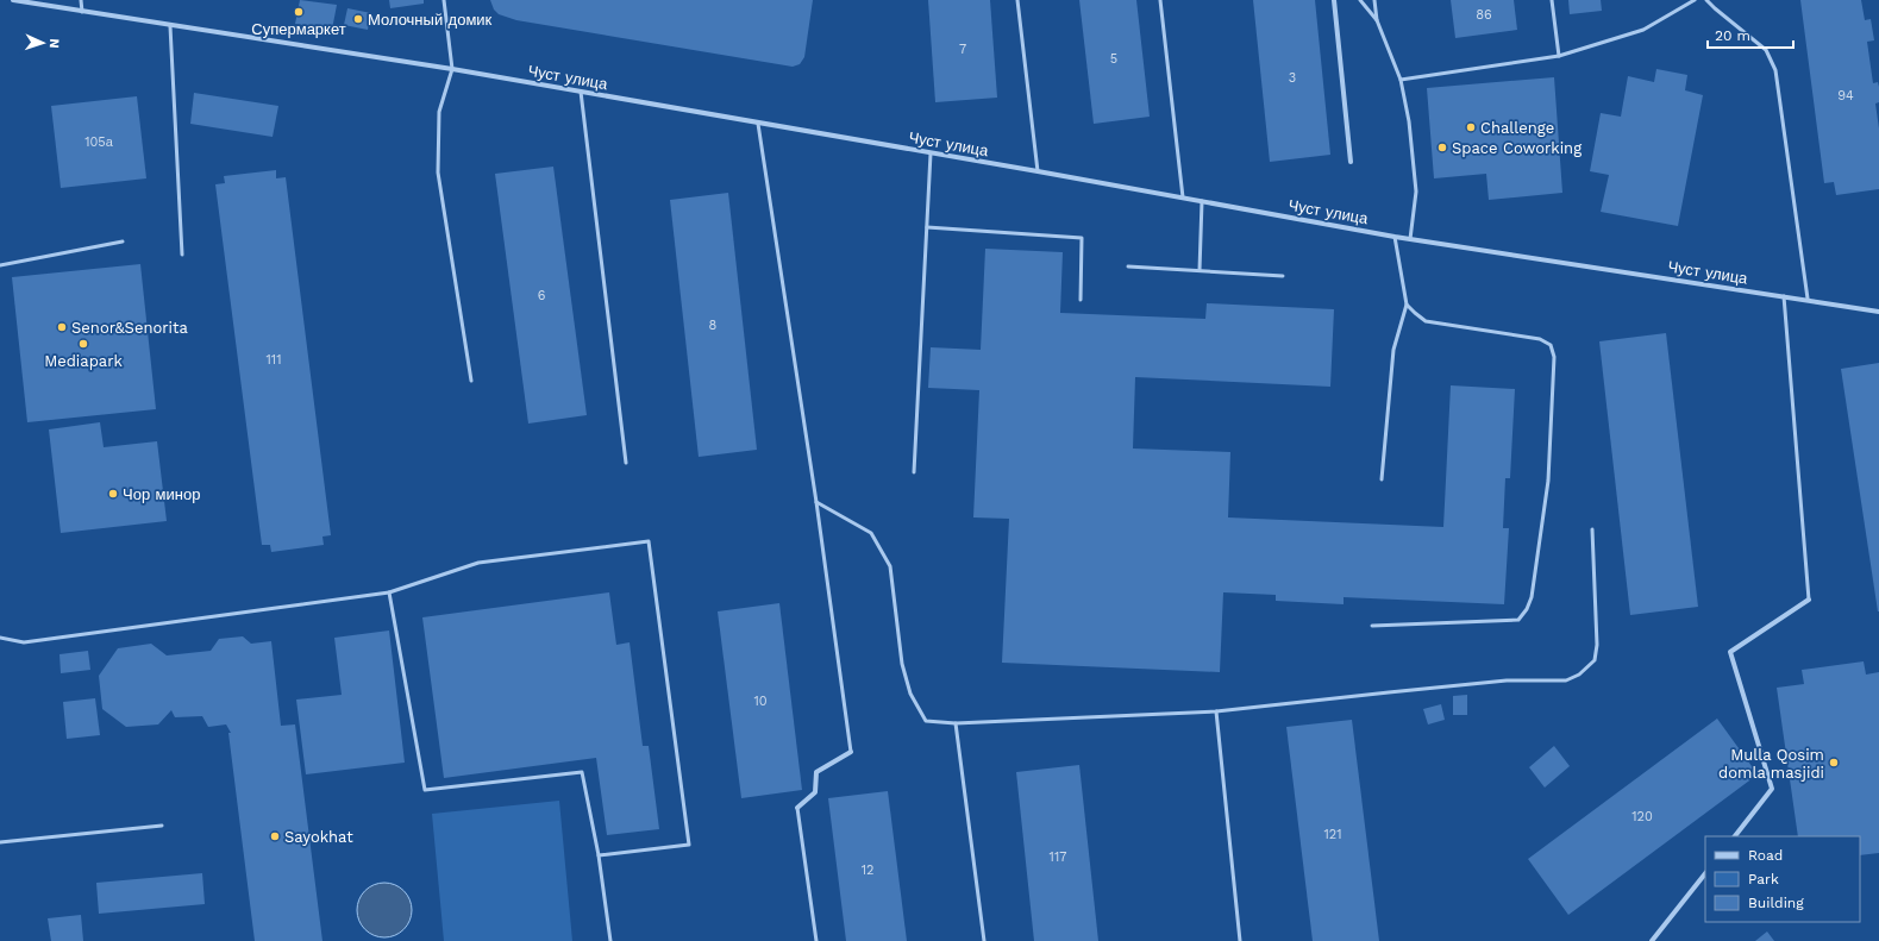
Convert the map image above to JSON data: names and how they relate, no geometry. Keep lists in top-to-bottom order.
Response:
{
  "streets": {
    "street": ["Чуст улица"]
  },
  "places": [
    "Супермаркет",
    "Молочный домик",
    "Challenge",
    "Space Coworking",
    "Senor&Senorita",
    "Mediapark",
    "Чор минор",
    "Mulla Qosim domla masjidi",
    "Sayokhat"
  ],
  "house_numbers": [
    "86",
    "7",
    "5",
    "3",
    "94",
    "105а",
    "6",
    "8",
    "111",
    "10",
    "120",
    "121",
    "117",
    "12"
  ],
  "legend": ["Road", "Park", "Building"],
  "scale_bar": "20 m",
  "north": "right"
}
